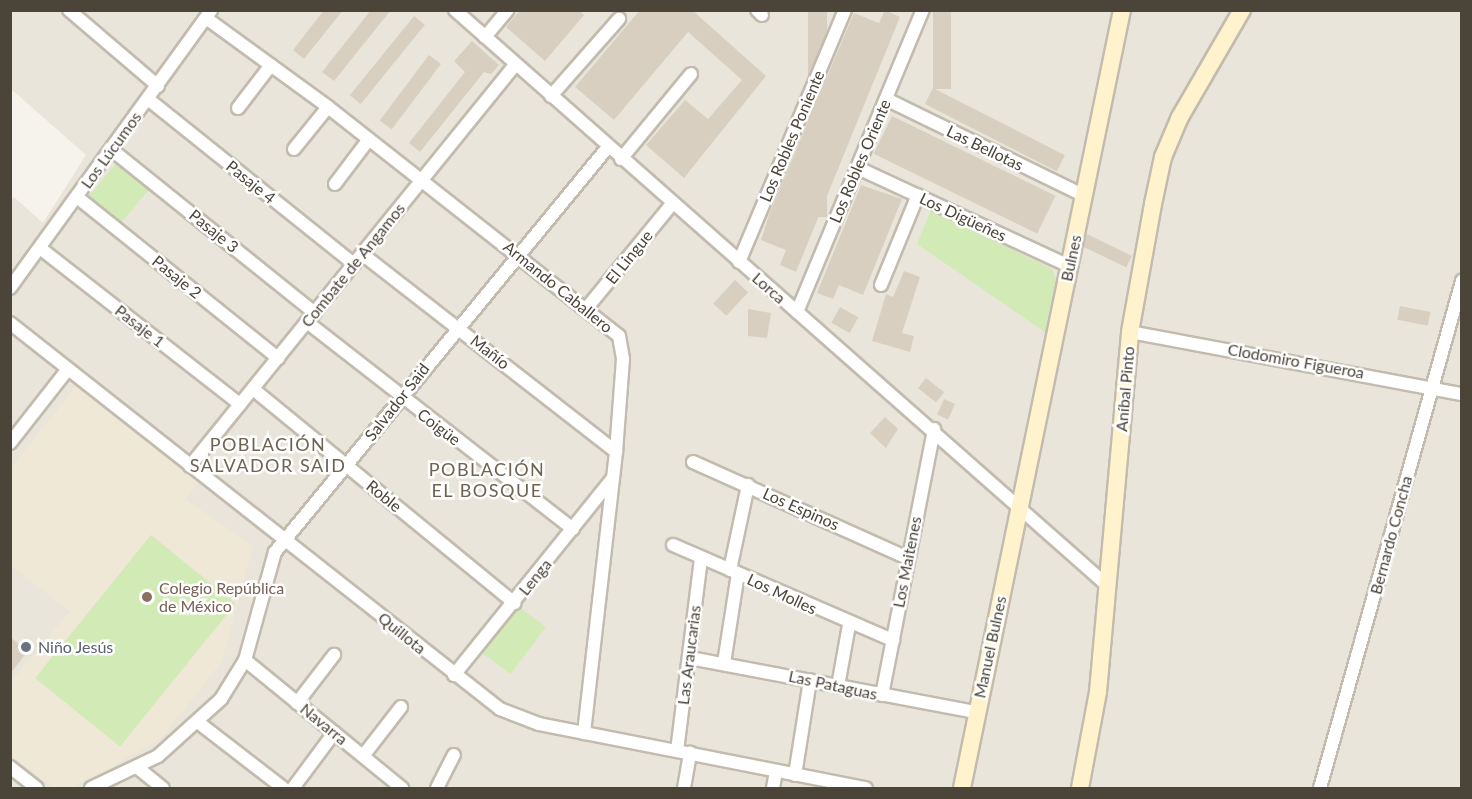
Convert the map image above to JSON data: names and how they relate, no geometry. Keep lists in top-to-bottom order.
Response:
{
  "streets": {
    "street": [
      "Los Robles Poniente",
      "Las Bellotas",
      "Los Lúcumos",
      "Los Robles Oriente",
      "Pasaje 4",
      "Los Digüeñes",
      "Pasaje 3",
      "El Lingue",
      "Bulnes",
      "Combate de Angamos",
      "Pasaje 2",
      "Armando Caballero",
      "Lorca",
      "Pasaje 1",
      "Mañío",
      "Clodomiro Figueroa",
      "Aníbal Pinto",
      "Salvador Said",
      "Coigüe",
      "Roble",
      "Los Espinos",
      "Bernardo Concha",
      "Los Maitenes",
      "Lenga",
      "Los Molles",
      "Quillota",
      "Manuel Bulnes",
      "Las Araucarias",
      "Las Pataguas",
      "Navarra"
    ]
  },
  "crossings": [
    ["Los Robles Poniente", "Lorca"],
    ["Las Bellotas", "Los Robles Oriente"],
    ["Las Bellotas", "Bulnes"],
    ["Los Lúcumos", "Pasaje 4"],
    ["Los Lúcumos", "Pasaje 3"],
    ["Los Lúcumos", "Pasaje 2"],
    ["Los Lúcumos", "Armando Caballero"],
    ["Los Lúcumos", "Pasaje 1"],
    ["Los Robles Oriente", "Los Digüeñes"],
    ["Los Robles Oriente", "Lorca"],
    ["Pasaje 4", "Combate de Angamos"],
    ["Los Digüeñes", "Bulnes"],
    ["Pasaje 3", "Combate de Angamos"],
    ["Pasaje 3", "Coigüe"],
    ["El Lingue", "Armando Caballero"],
    ["El Lingue", "Lorca"],
    ["Bulnes", "Lorca"],
    ["Bulnes", "Manuel Bulnes"],
    ["Combate de Angamos", "Pasaje 2"],
    ["Combate de Angamos", "Armando Caballero"],
    ["Combate de Angamos", "Lorca"],
    ["Combate de Angamos", "Pasaje 1"],
    ["Combate de Angamos", "Mañío"],
    ["Combate de Angamos", "Coigüe"],
    ["Combate de Angamos", "Roble"],
    ["Combate de Angamos", "Quillota"],
    ["Armando Caballero", "Mañío"],
    ["Armando Caballero", "Salvador Said"],
    ["Armando Caballero", "Lenga"],
    ["Armando Caballero", "Quillota"],
    ["Lorca", "Aníbal Pinto"],
    ["Lorca", "Salvador Said"],
    ["Lorca", "Los Maitenes"],
    ["Lorca", "Manuel Bulnes"],
    ["Mañío", "Salvador Said"],
    ["Clodomiro Figueroa", "Aníbal Pinto"],
    ["Clodomiro Figueroa", "Bernardo Concha"],
    ["Salvador Said", "Coigüe"],
    ["Salvador Said", "Roble"],
    ["Salvador Said", "Quillota"],
    ["Salvador Said", "Navarra"],
    ["Coigüe", "Lenga"],
    ["Roble", "Lenga"],
    ["Los Espinos", "Los Maitenes"],
    ["Los Maitenes", "Los Molles"],
    ["Los Maitenes", "Las Pataguas"],
    ["Lenga", "Quillota"],
    ["Los Molles", "Las Araucarias"],
    ["Quillota", "Las Araucarias"],
    ["Manuel Bulnes", "Las Pataguas"],
    ["Las Araucarias", "Las Pataguas"]
  ],
  "districts": ["POBLACIÓN SALVADOR SAID", "POBLACIÓN EL BOSQUE"],
  "places": ["Colegio República de México", "Niño Jesús"]
}
